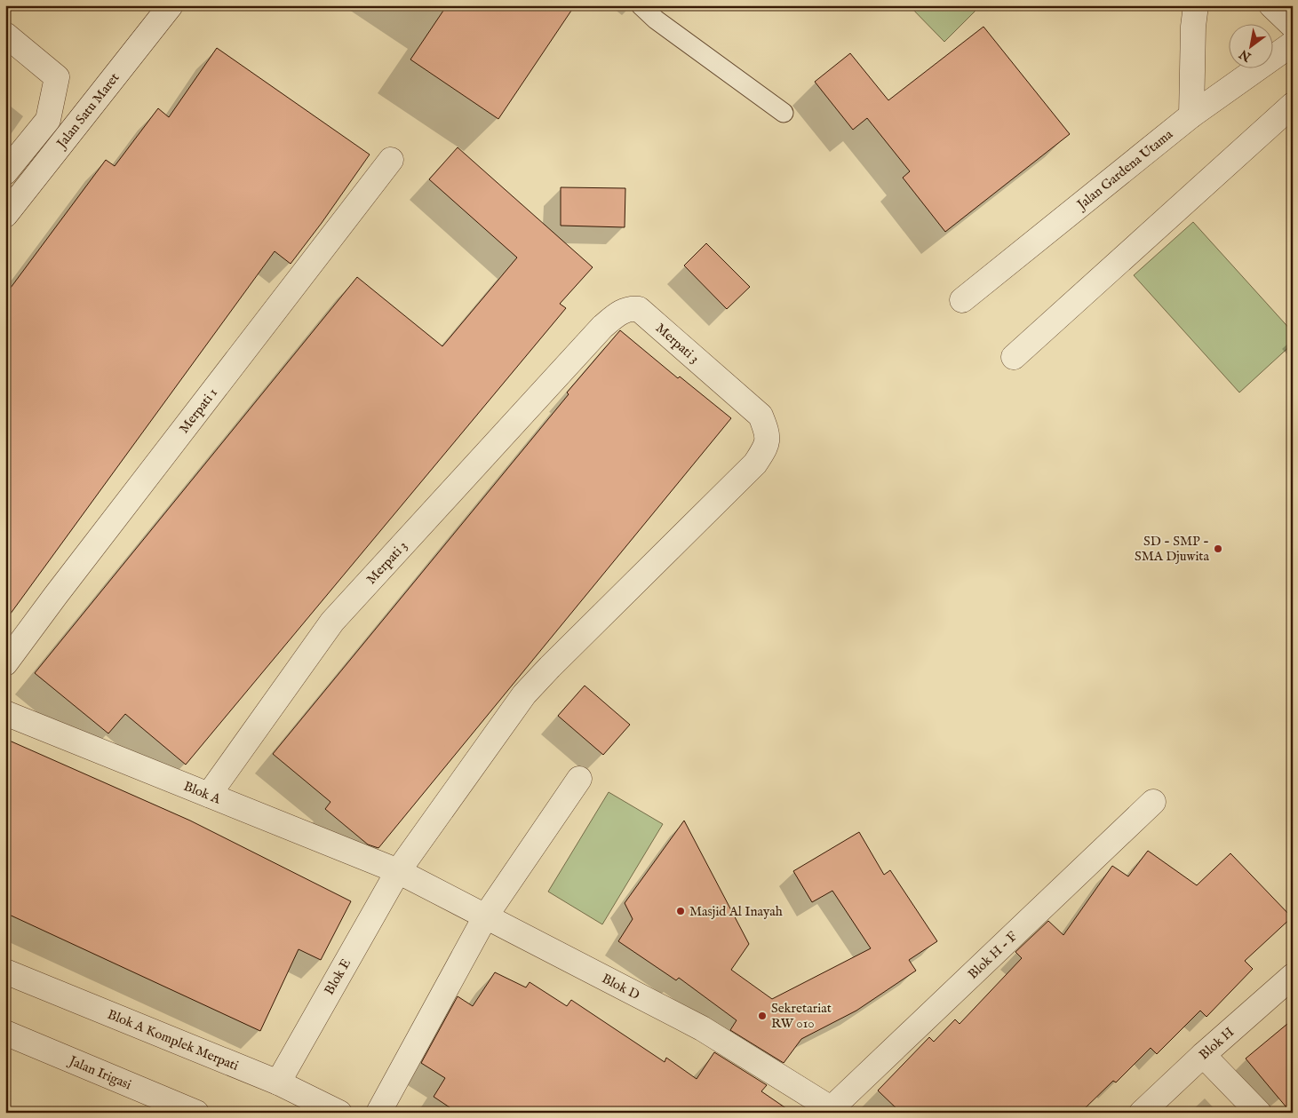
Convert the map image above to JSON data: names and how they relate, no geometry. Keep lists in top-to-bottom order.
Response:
{
  "streets": {
    "street": [
      "Jalan Satu Maret",
      "Jalan Gardena Utama",
      "Merpati 3",
      "Merpati 1",
      "Blok A",
      "Blok H - F",
      "Blok E",
      "Blok D",
      "Blok A Komplek Merpati",
      "Blok H",
      "Jalan Irigasi"
    ]
  },
  "crossings": [
    ["Merpati 3", "Blok A"],
    ["Merpati 3", "Blok E"],
    ["Merpati 3", "Blok D"],
    ["Blok A", "Blok E"],
    ["Blok A", "Blok D"],
    ["Blok H - F", "Blok D"],
    ["Blok E", "Blok D"],
    ["Blok E", "Blok A Komplek Merpati"]
  ],
  "places": ["SD - SMP - SMA Djuwita", "Masjid Al Inayah", "Sekretariat RW 010"],
  "north": "bottom left"
}
